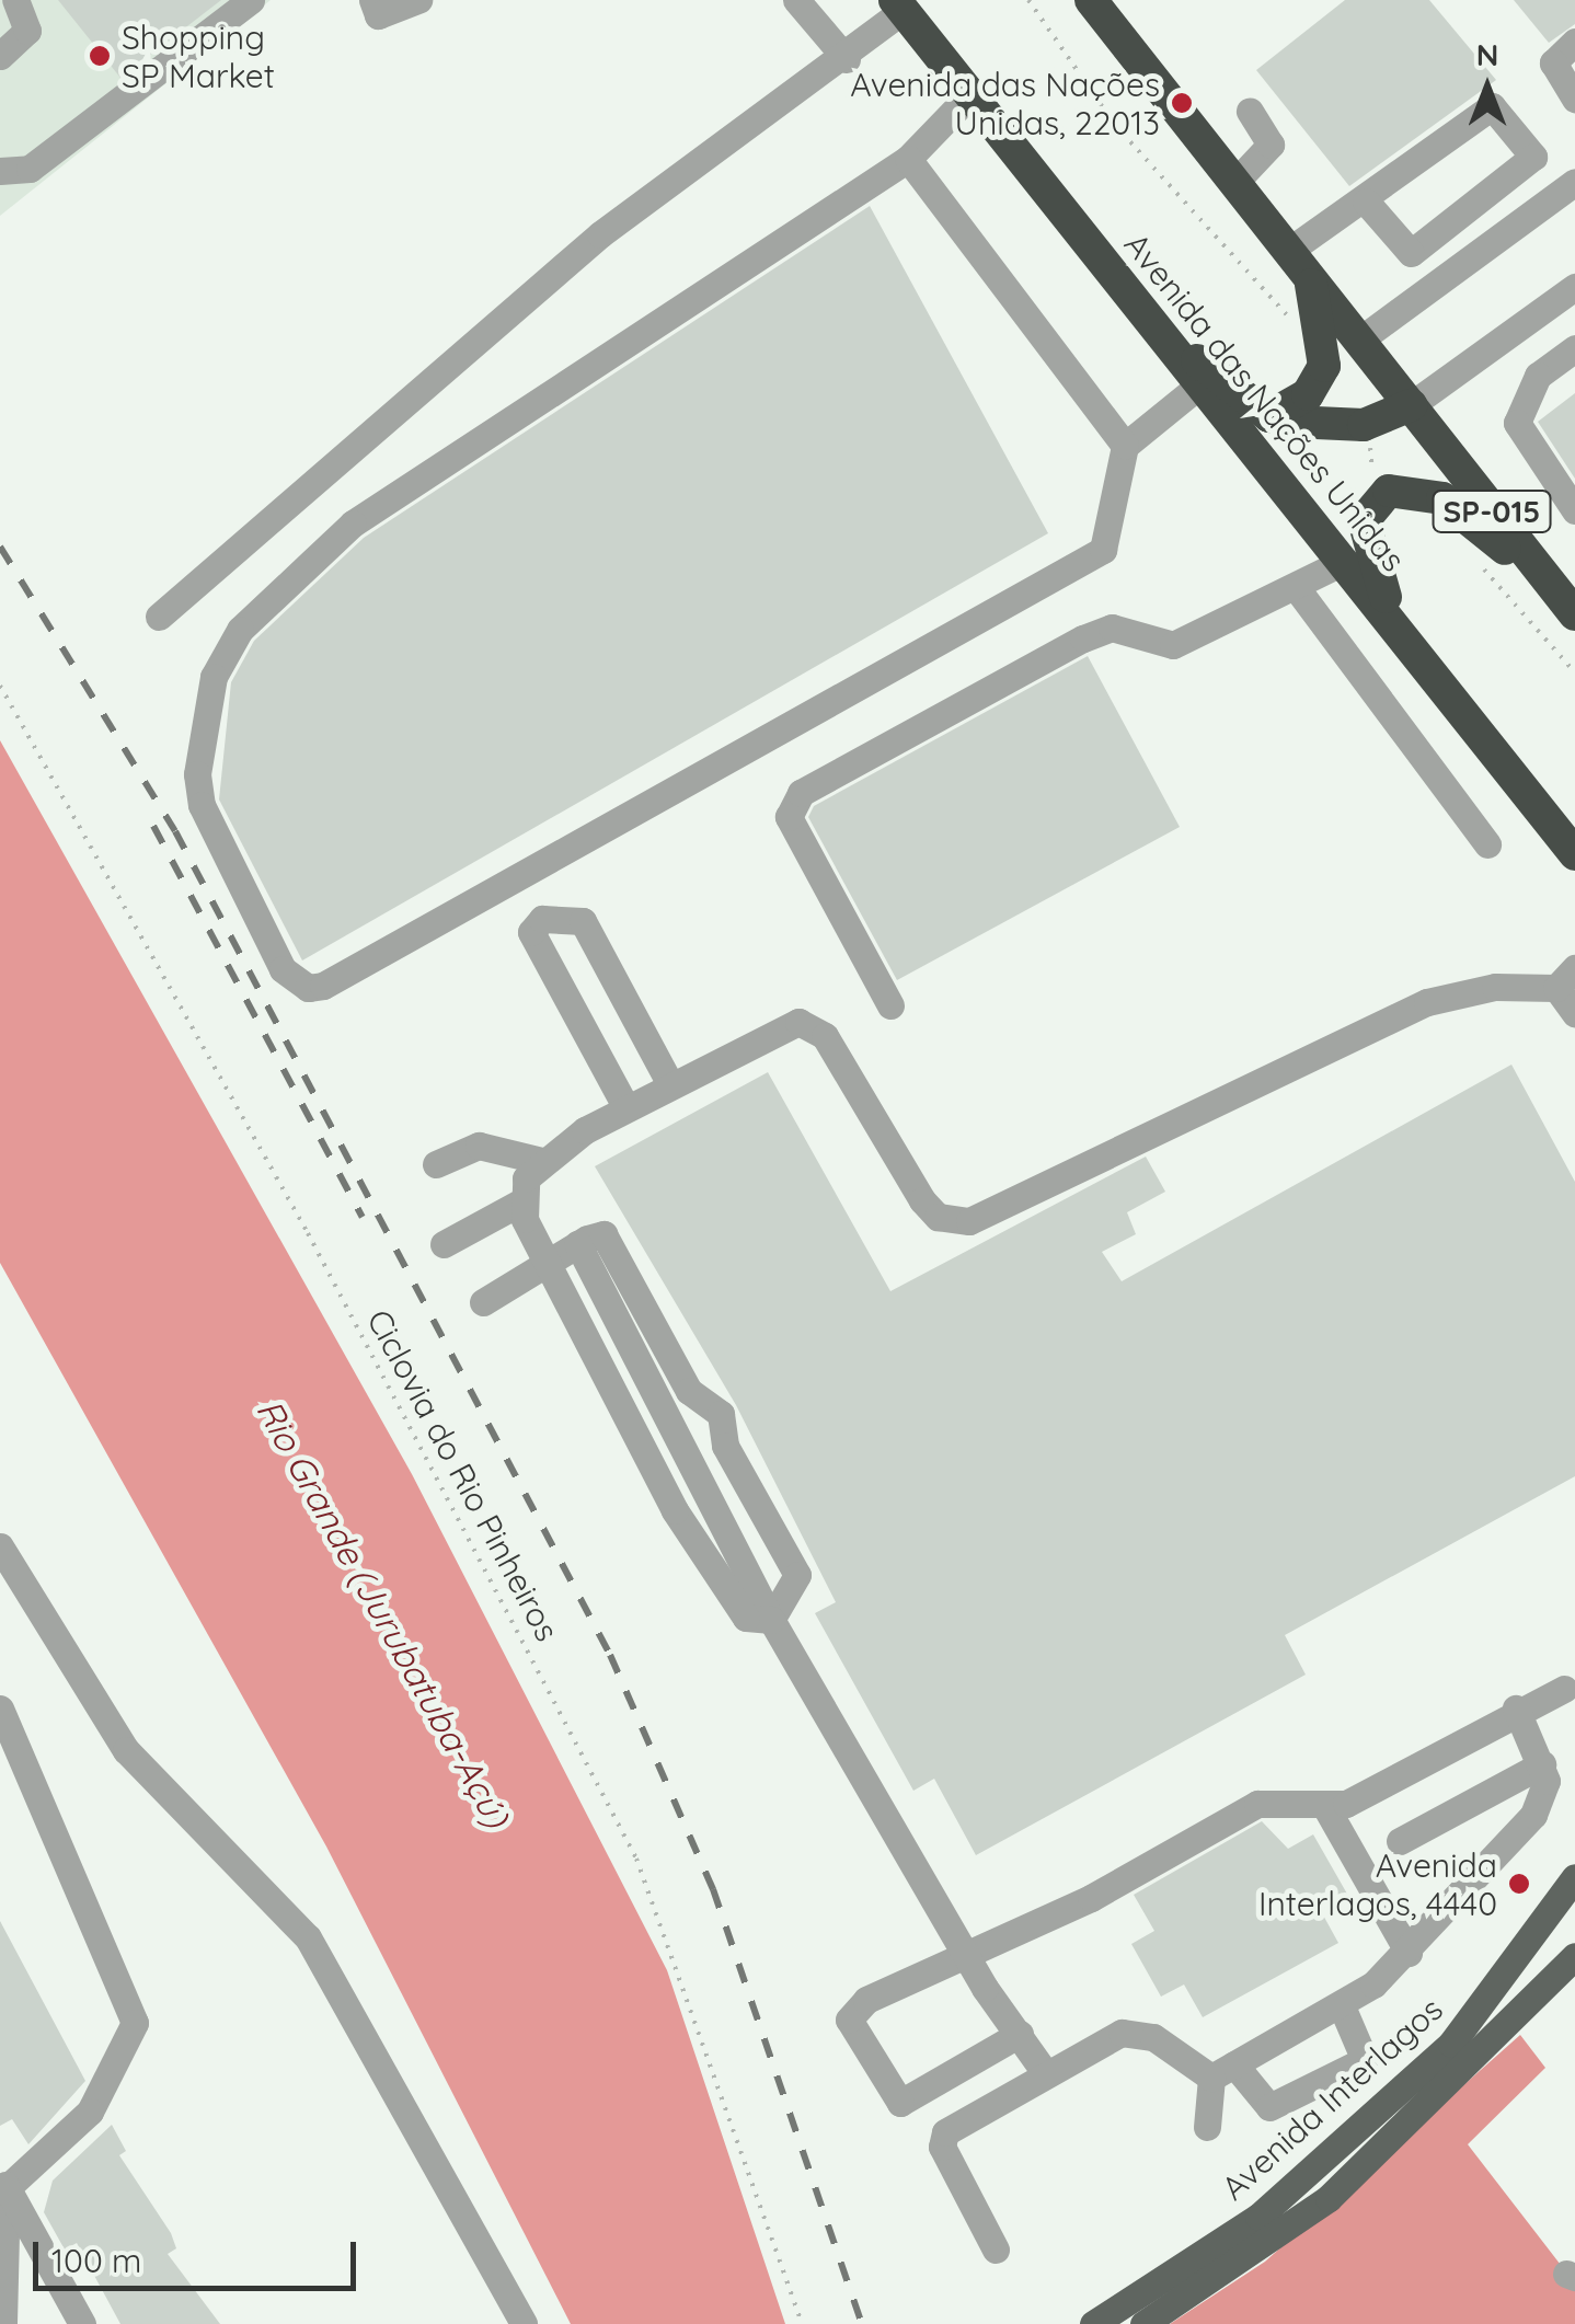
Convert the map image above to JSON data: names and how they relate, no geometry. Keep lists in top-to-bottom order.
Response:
{
  "streets": {
    "highway": ["Avenida das Nações Unidas", "SP-015"],
    "main road": ["Avenida Interlagos"],
    "path": ["Ciclovia do Rio Pinheiros"]
  },
  "water": ["Rio Grande (Jurubatuba-Açú)"],
  "places": ["Shopping SP Market", "Avenida das Nações Unidas, 22013", "Avenida Interlagos, 4440"],
  "scale_bar": "100 m",
  "north": "top"
}
